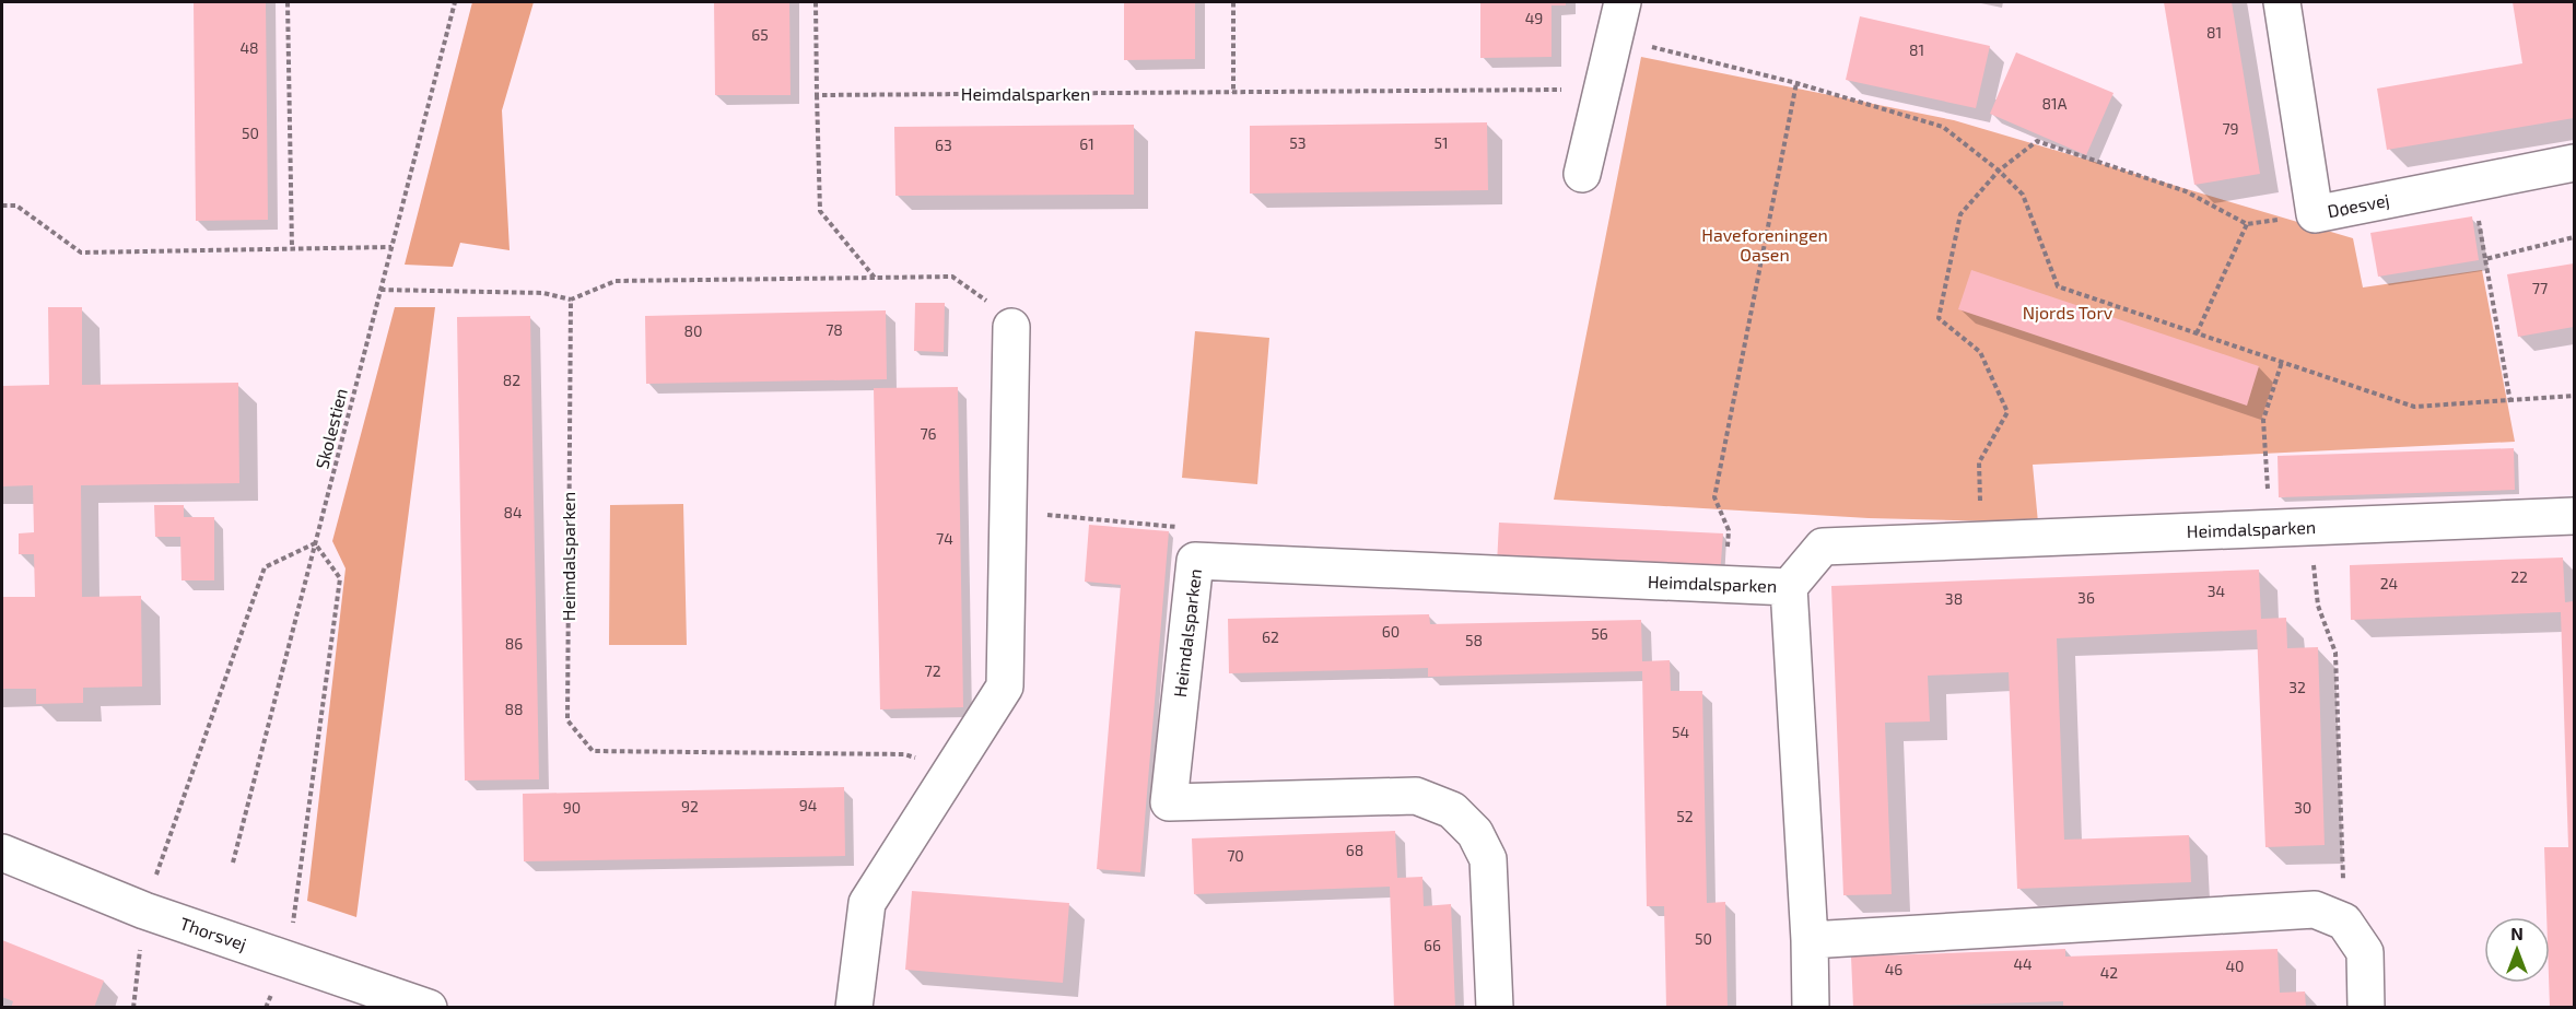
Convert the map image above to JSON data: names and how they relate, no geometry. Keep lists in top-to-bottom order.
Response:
{
  "streets": {
    "street": ["Heimdalsparken", "Døesvej", "Thorsvej"],
    "path": ["Skolestien"]
  },
  "parks": ["Haveforeningen Oasen", "Njords Torv"],
  "house_numbers": [
    "49",
    "81",
    "65",
    "48",
    "81",
    "81A",
    "79",
    "50",
    "53",
    "51",
    "61",
    "63",
    "77",
    "78",
    "80",
    "82",
    "76",
    "84",
    "74",
    "22",
    "24",
    "34",
    "36",
    "38",
    "60",
    "56",
    "62",
    "58",
    "86",
    "72",
    "32",
    "88",
    "54",
    "94",
    "92",
    "90",
    "30",
    "52",
    "68",
    "70",
    "50",
    "66",
    "44",
    "40",
    "46",
    "42"
  ],
  "north": "top"
}
